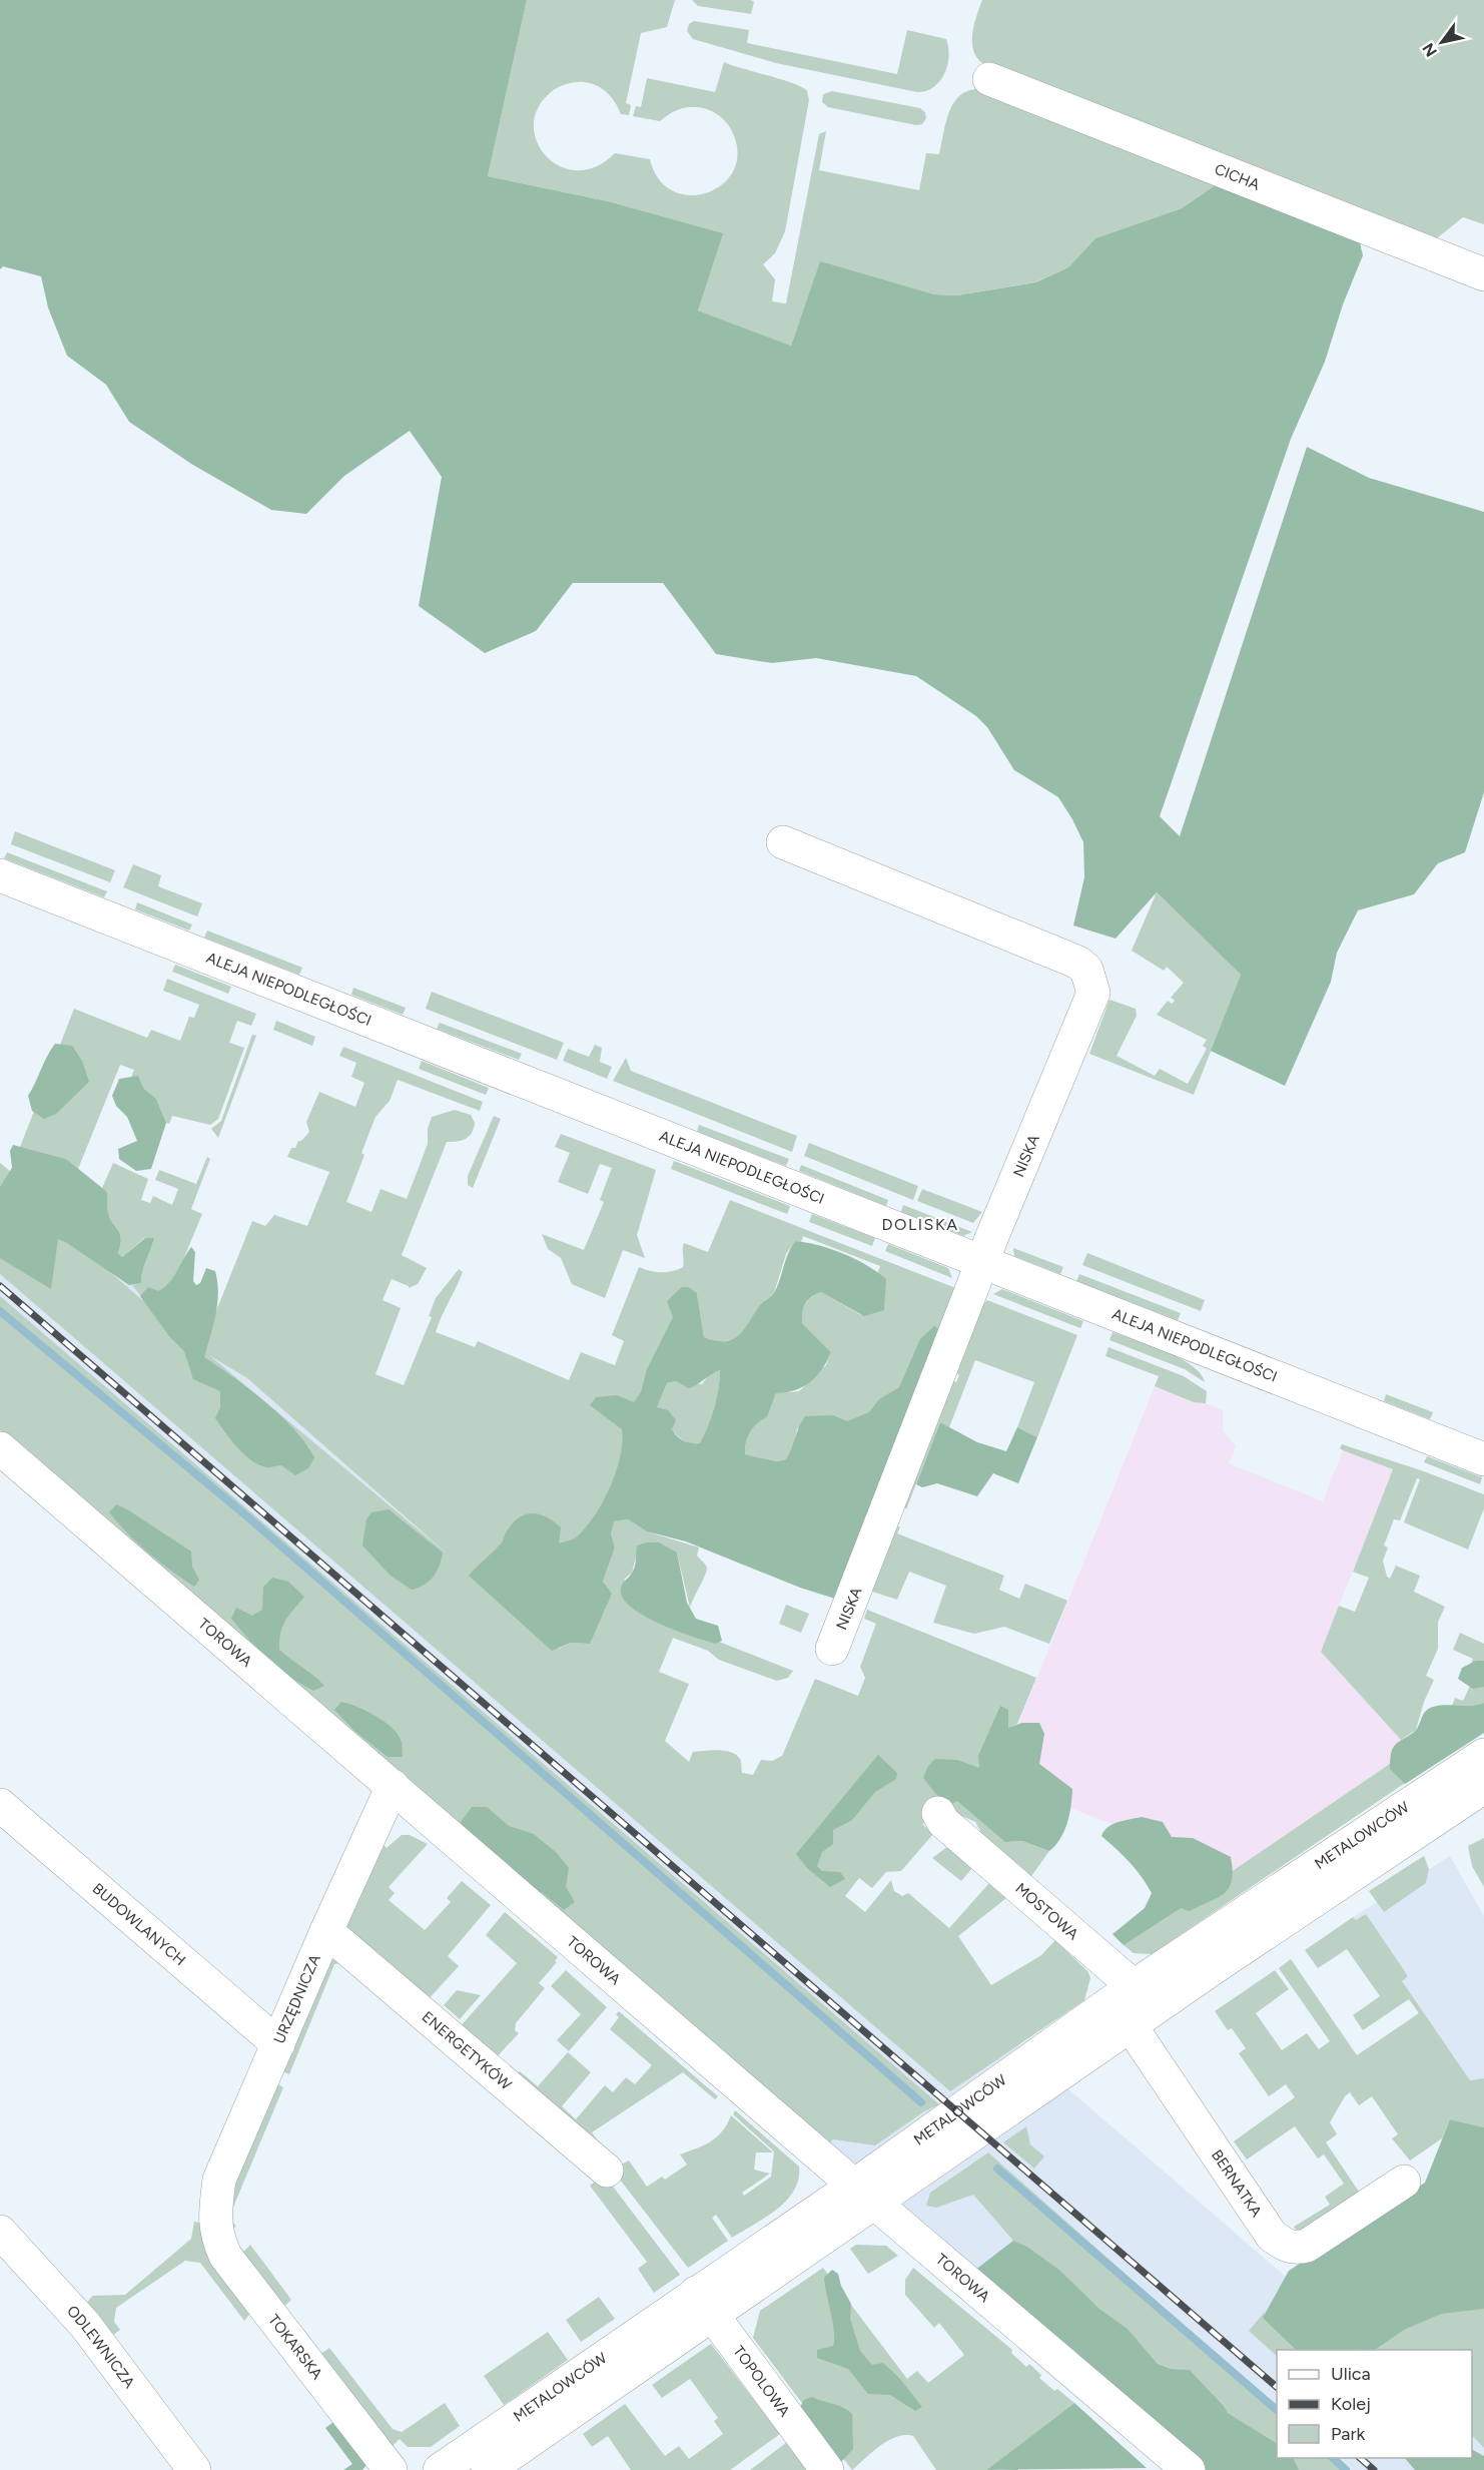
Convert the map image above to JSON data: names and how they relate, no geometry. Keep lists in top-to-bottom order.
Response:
{
  "streets": {
    "street": [
      "CICHA",
      "ALEJA NIEPODLEGŁOŚCI",
      "NISKA",
      "TOROWA",
      "METALOWCÓW",
      "MOSTOWA",
      "BUDOWLANYCH",
      "URZĘDNICZA",
      "ENERGETYKÓW",
      "BERNATKA",
      "TOKARSKA",
      "ODLEWNICZA",
      "TOPOLOWA"
    ]
  },
  "crossings": [
    ["ALEJA NIEPODLEGŁOŚCI", "NISKA"],
    ["TOROWA", "METALOWCÓW"],
    ["TOROWA", "URZĘDNICZA"],
    ["METALOWCÓW", "MOSTOWA"],
    ["METALOWCÓW", "BERNATKA"],
    ["METALOWCÓW", "TOPOLOWA"],
    ["MOSTOWA", "BERNATKA"],
    ["BUDOWLANYCH", "URZĘDNICZA"],
    ["URZĘDNICZA", "ENERGETYKÓW"],
    ["URZĘDNICZA", "TOKARSKA"]
  ],
  "districts": ["DOLISKA"],
  "legend": ["Ulica", "Kolej", "Park"],
  "north": "bottom left"
}
